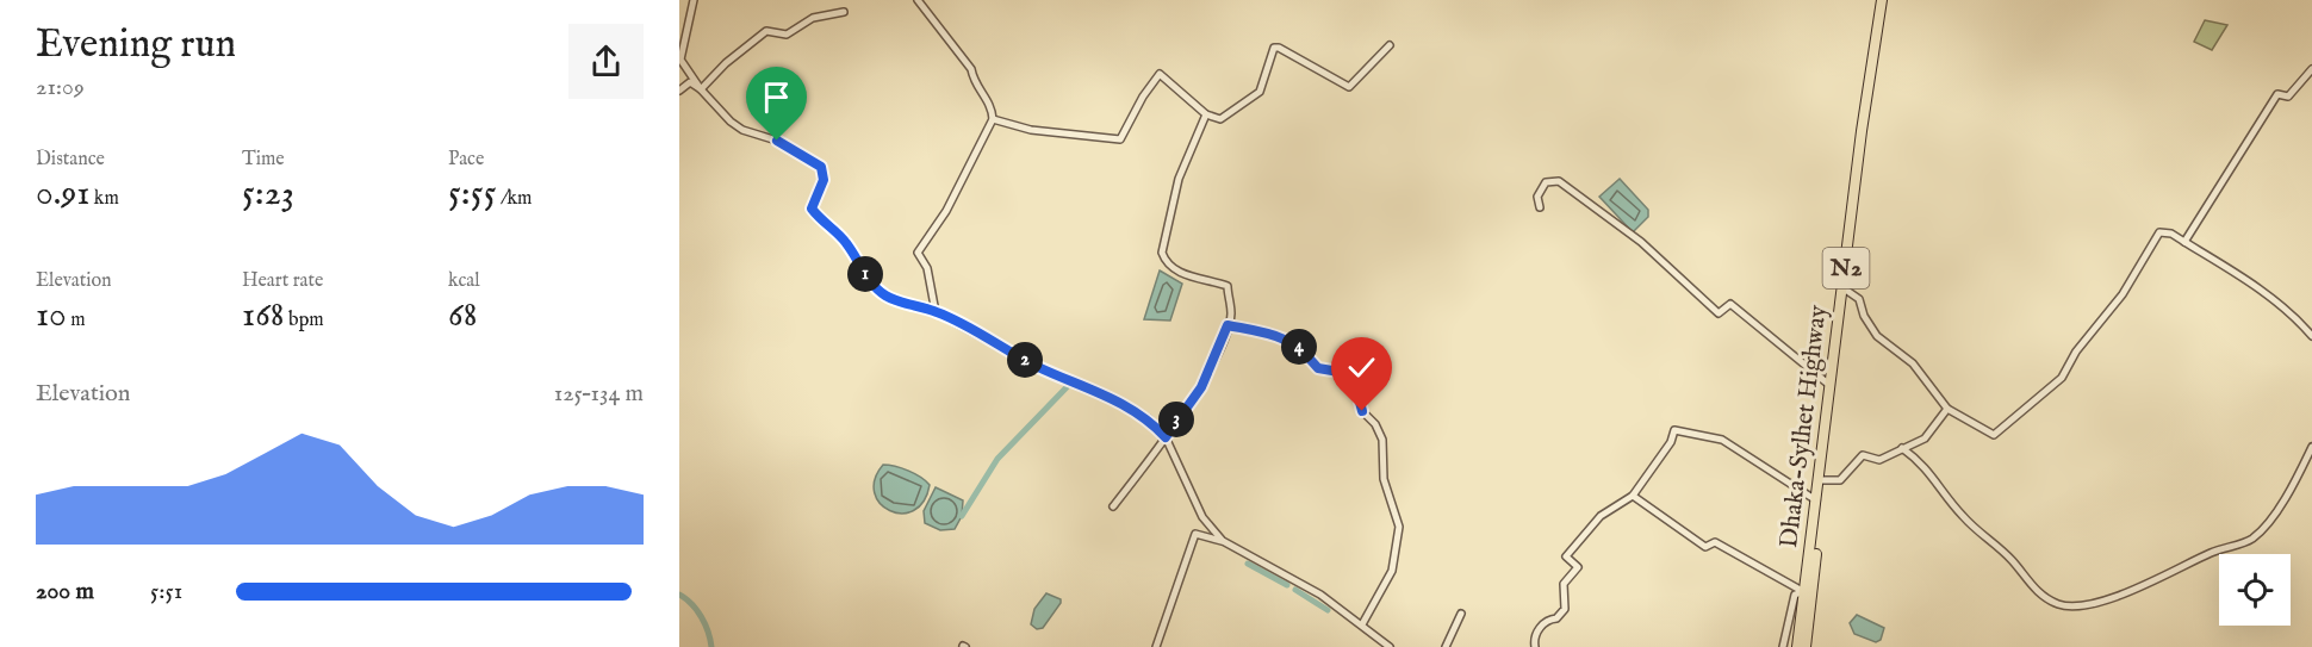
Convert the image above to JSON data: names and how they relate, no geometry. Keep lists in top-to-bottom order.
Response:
{
  "streets": {
    "highway": ["N2", "Dhaka-Sylhet Highway"]
  },
  "page": {
    "heading": ["Evening run", "21:09"],
    "stats": [
      ["Distance", "0.91 km"],
      ["Time", "5:23"],
      ["Pace", "5:55 /km"],
      ["Elevation", "10 m"],
      ["Heart rate", "168 bpm"],
      ["kcal", "68"]
    ],
    "pins": [
      "1",
      "4",
      "2",
      "3"
    ],
    "chart": ["Elevation", "125–134 m"],
    "list": [
      {
        "name": "200 m",
        "note": "5:51"
      }
    ]
  }
}
